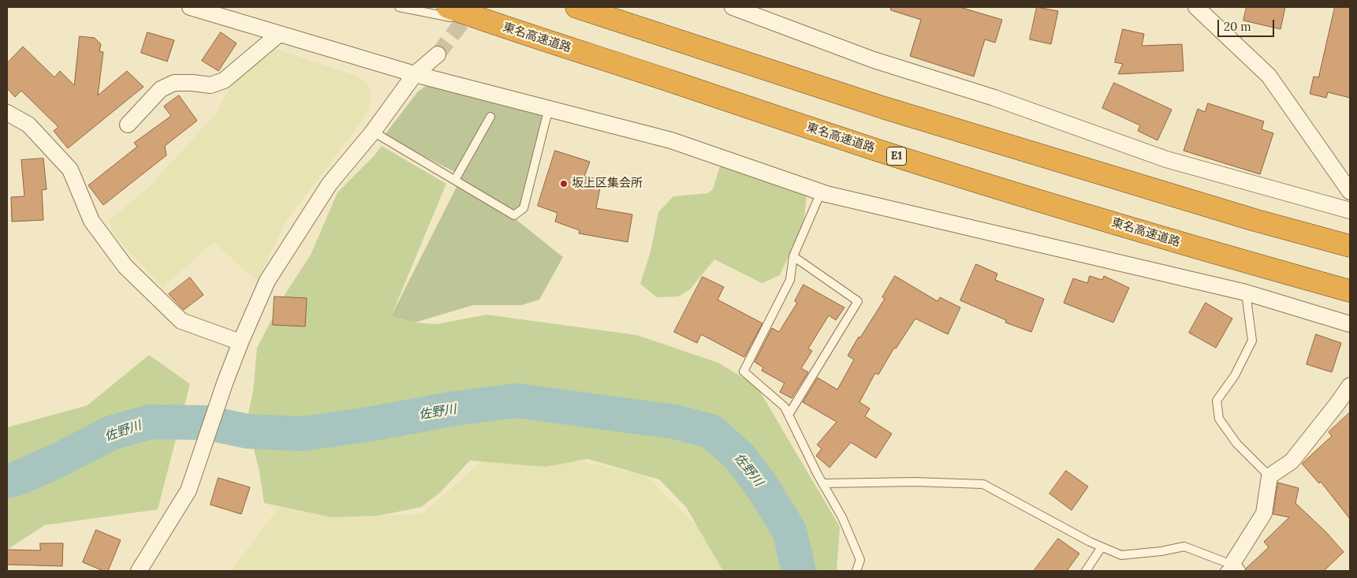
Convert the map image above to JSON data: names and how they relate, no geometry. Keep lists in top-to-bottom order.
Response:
{
  "streets": {
    "highway": ["東名高速道路", "E1"]
  },
  "water": ["佐野川"],
  "places": ["坂上区集会所"],
  "scale_bar": "20 m"
}
